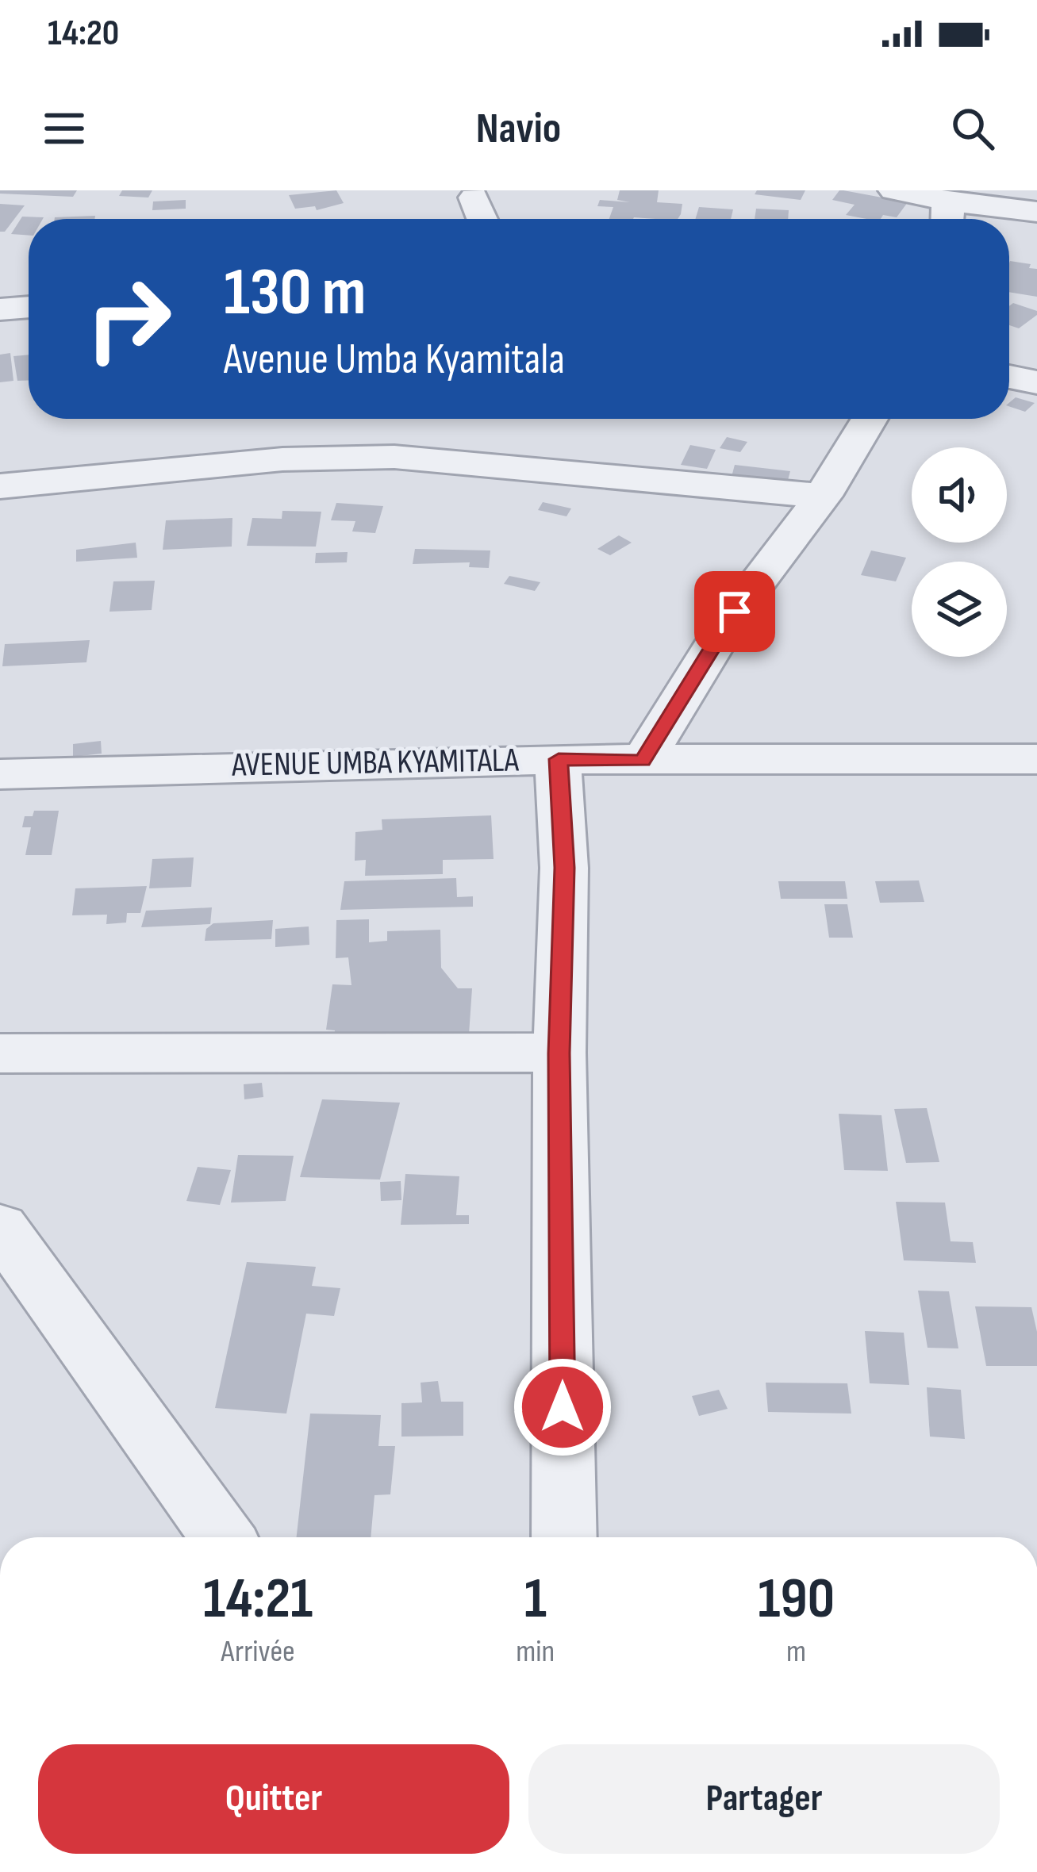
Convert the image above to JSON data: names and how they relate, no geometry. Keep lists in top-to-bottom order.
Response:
{
  "streets": {
    "street": ["AVENUE UMBA KYAMITALA"]
  },
  "page": {
    "status": "14:20",
    "header": "Navio",
    "turn": ["130 m", "Avenue Umba Kyamitala"],
    "eta": [
      "14:21",
      "Arrivée",
      "1",
      "min",
      "190",
      "m"
    ],
    "buttons": ["Quitter", "Partager"]
  }
}
